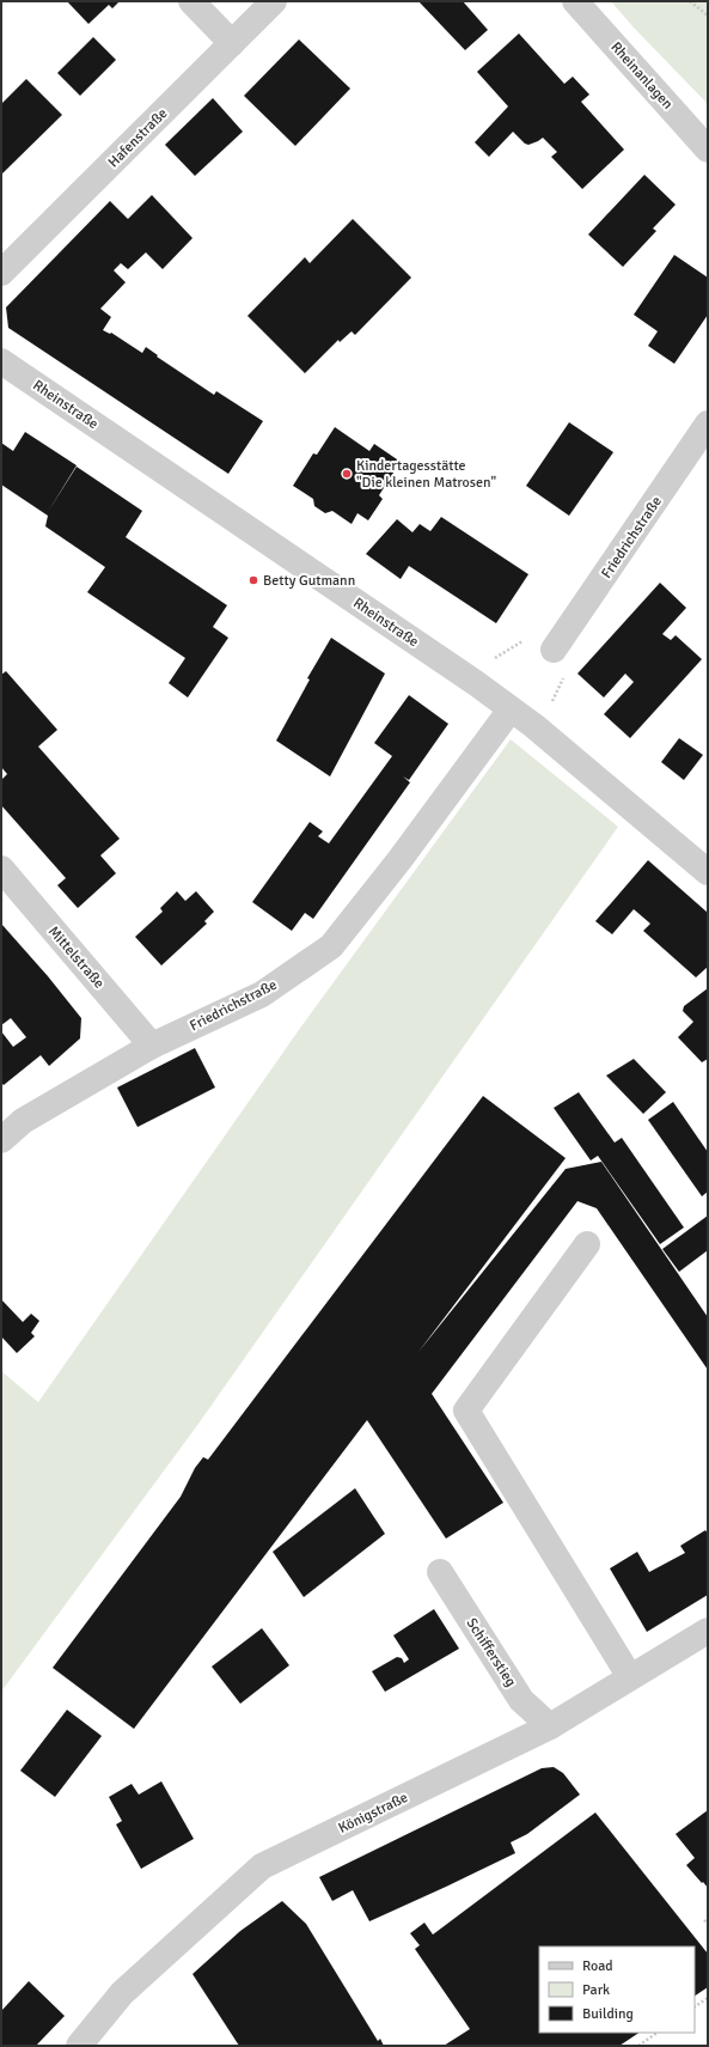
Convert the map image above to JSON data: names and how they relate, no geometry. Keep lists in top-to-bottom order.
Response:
{
  "streets": {
    "street": [
      "Rheinanlagen",
      "Hafenstraße",
      "Rheinstraße",
      "Friedrichstraße",
      "Mittelstraße",
      "Schifferstieg",
      "Königstraße"
    ]
  },
  "crossings": [
    ["Rheinstraße", "Friedrichstraße"],
    ["Friedrichstraße", "Mittelstraße"],
    ["Schifferstieg", "Königstraße"]
  ],
  "places": ["Kindertagesstätte \"Die kleinen Matrosen\"", "Betty Gutmann"],
  "legend": ["Road", "Park", "Building"]
}
